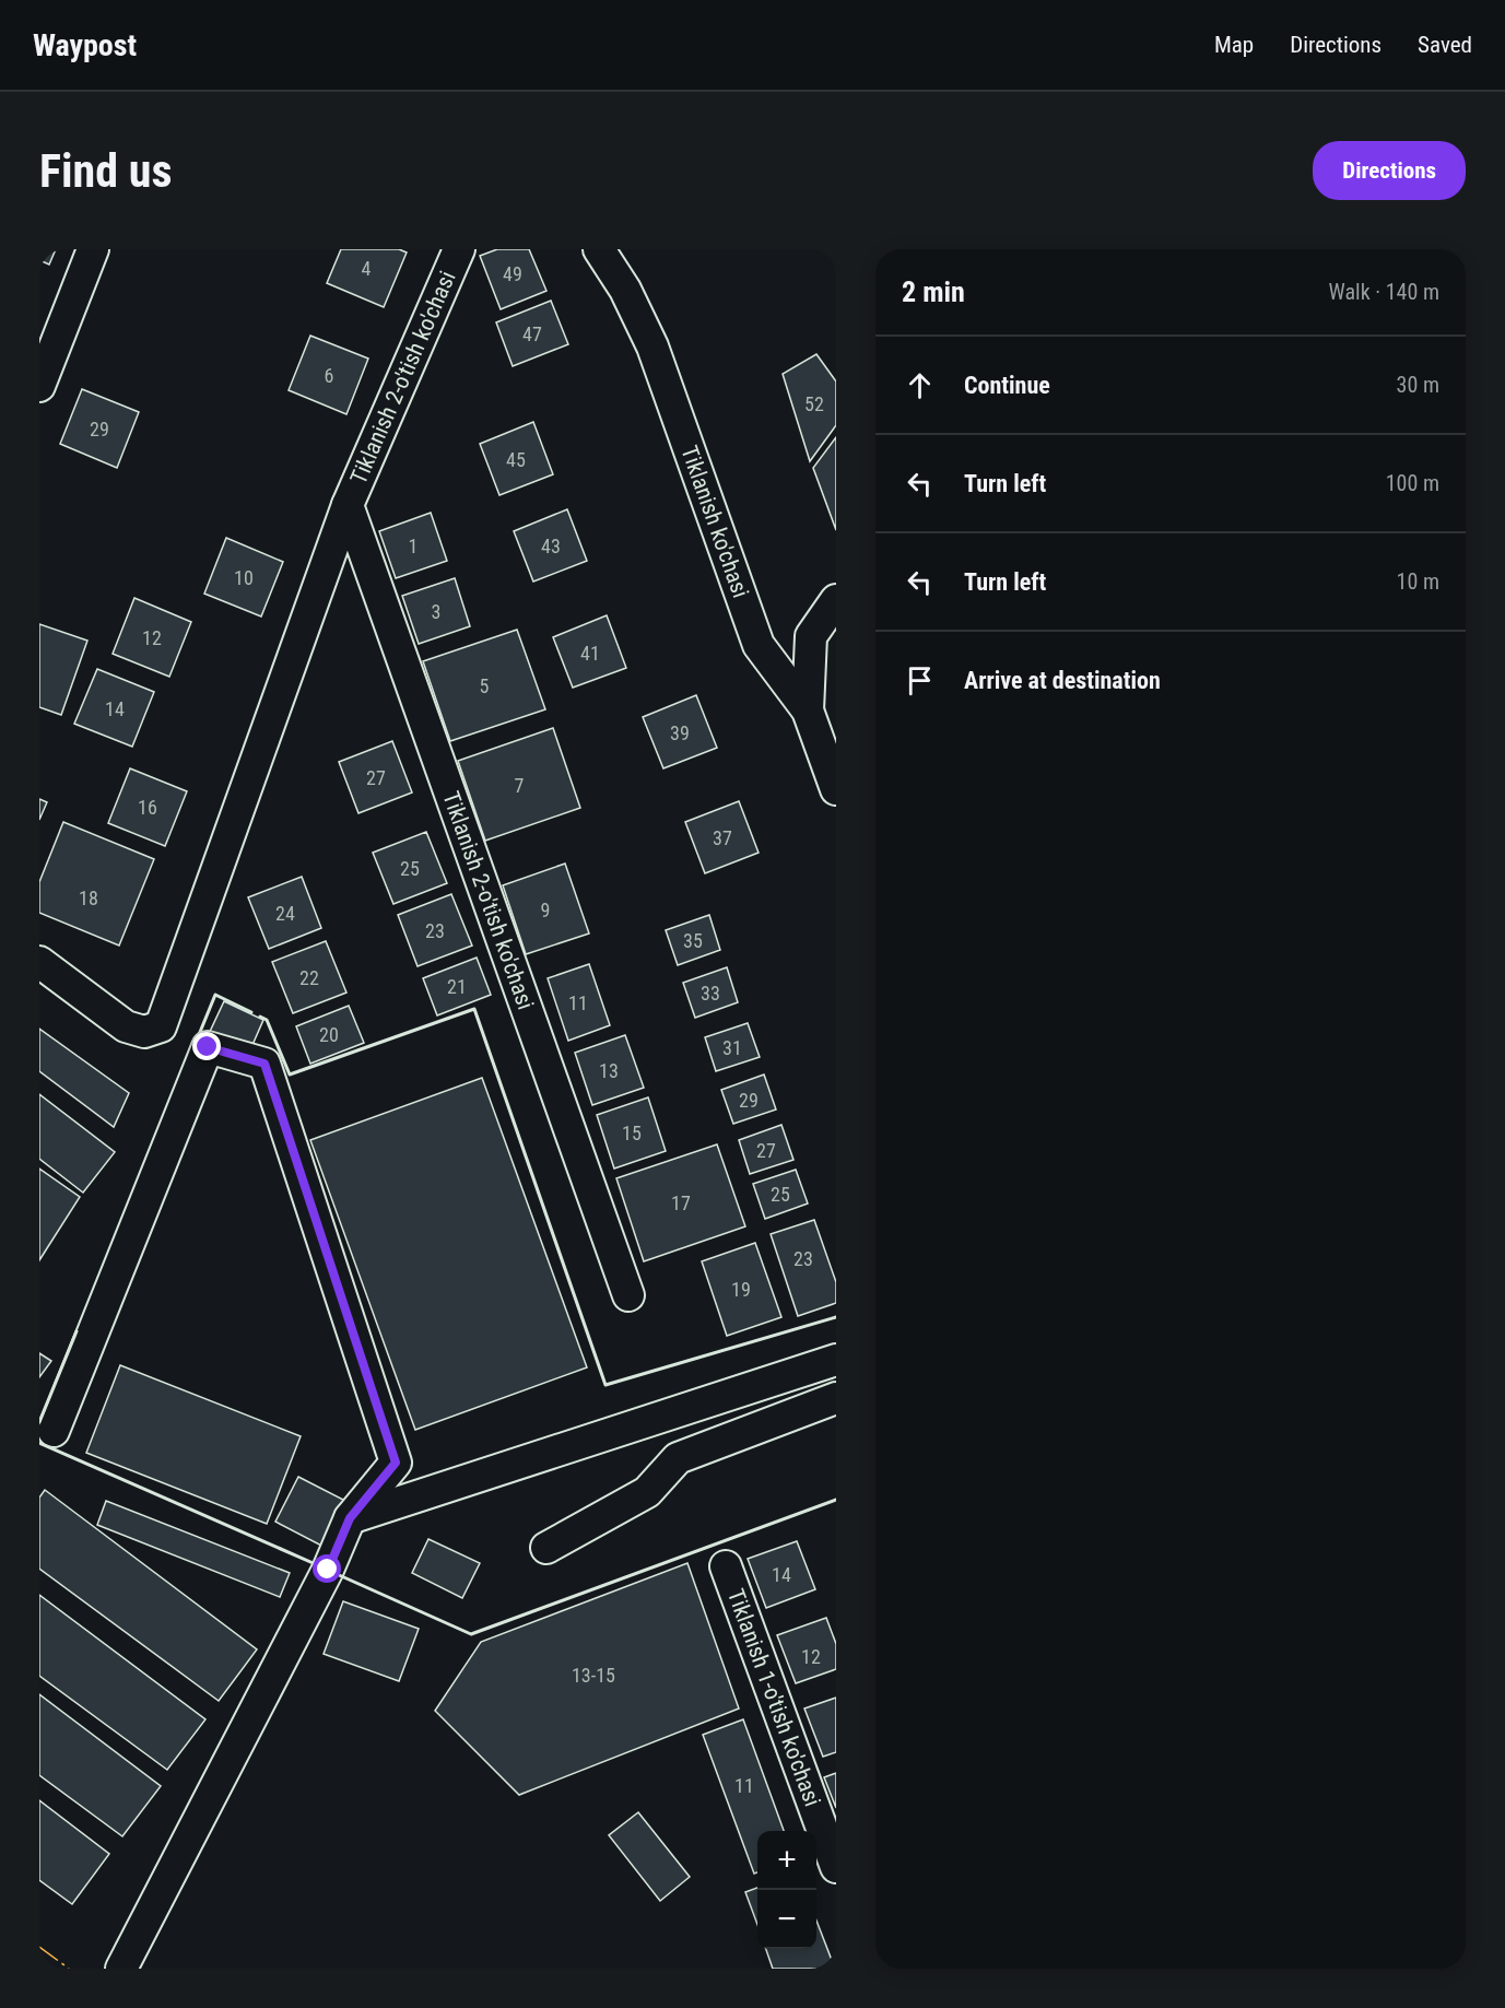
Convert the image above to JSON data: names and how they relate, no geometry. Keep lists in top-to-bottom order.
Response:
{
  "streets": {
    "street": ["Tiklanish 2-o'tish ko'chasi", "Tiklanish ko'chasi", "Tiklanish 1-o'tish ko'chasi"]
  },
  "house_numbers": [
    "4",
    "49",
    "47",
    "6",
    "52",
    "29",
    "45",
    "1",
    "43",
    "10",
    "3",
    "12",
    "41",
    "5",
    "14",
    "39",
    "27",
    "7",
    "16",
    "37",
    "25",
    "18",
    "9",
    "24",
    "23",
    "35",
    "22",
    "21",
    "33",
    "11",
    "20",
    "31",
    "13",
    "29",
    "15",
    "27",
    "25",
    "17",
    "23",
    "19",
    "14",
    "12",
    "13-15",
    "11"
  ],
  "page": {
    "header": "Waypost",
    "nav": ["Map", "Directions", "Saved"],
    "buttons": "Directions",
    "title": "Find us",
    "heading": ["2 min", "Walk · 140 m"],
    "list": [
      ["Continue", "30 m"],
      ["Turn left", "100 m"],
      ["Turn left", "10 m"],
      "Arrive at destination"
    ],
    "map_buttons": ["+", "−"]
  }
}
